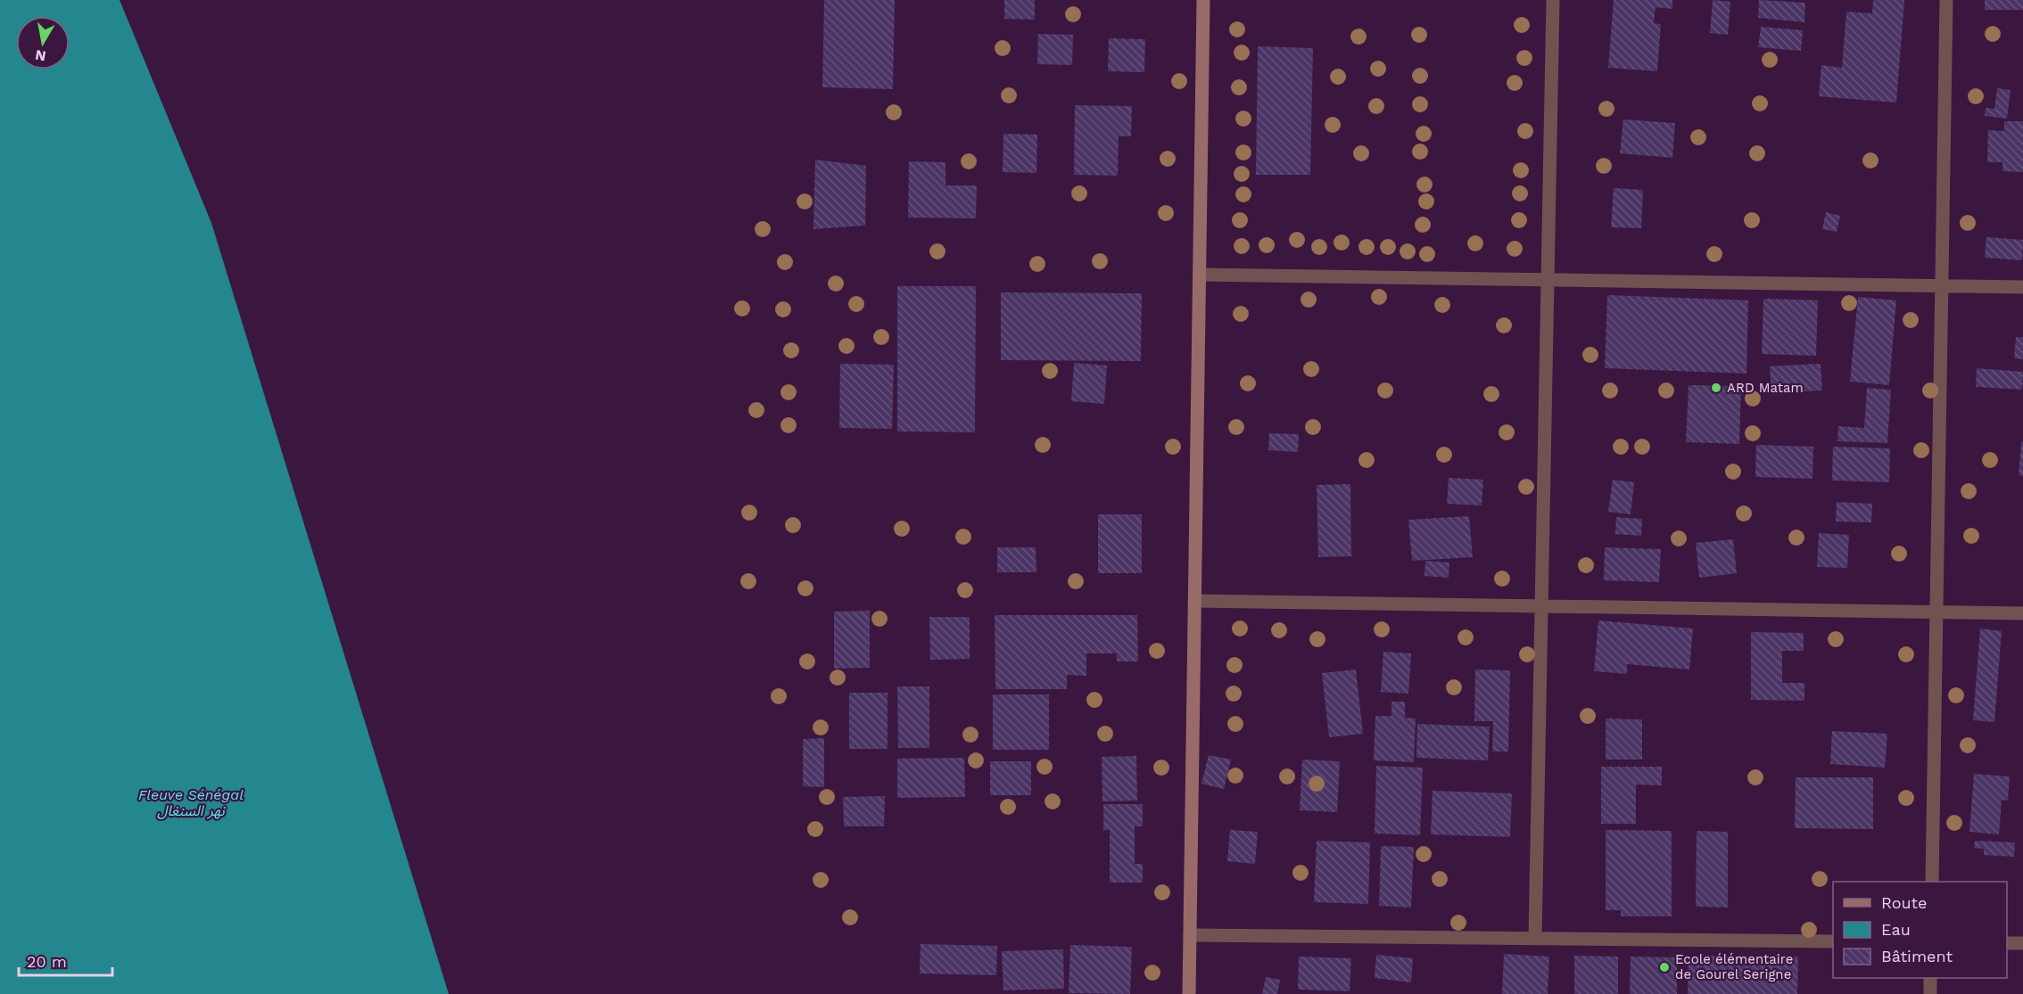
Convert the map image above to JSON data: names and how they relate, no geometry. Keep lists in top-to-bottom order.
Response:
{
  "water": ["Fleuve Sénégal نهر السنغال"],
  "places": ["ARD Matam", "Ecole élémentaire de Gourel Serigne"],
  "legend": ["Route", "Eau", "Bâtiment"],
  "scale_bar": "20 m",
  "north": "bottom"
}
